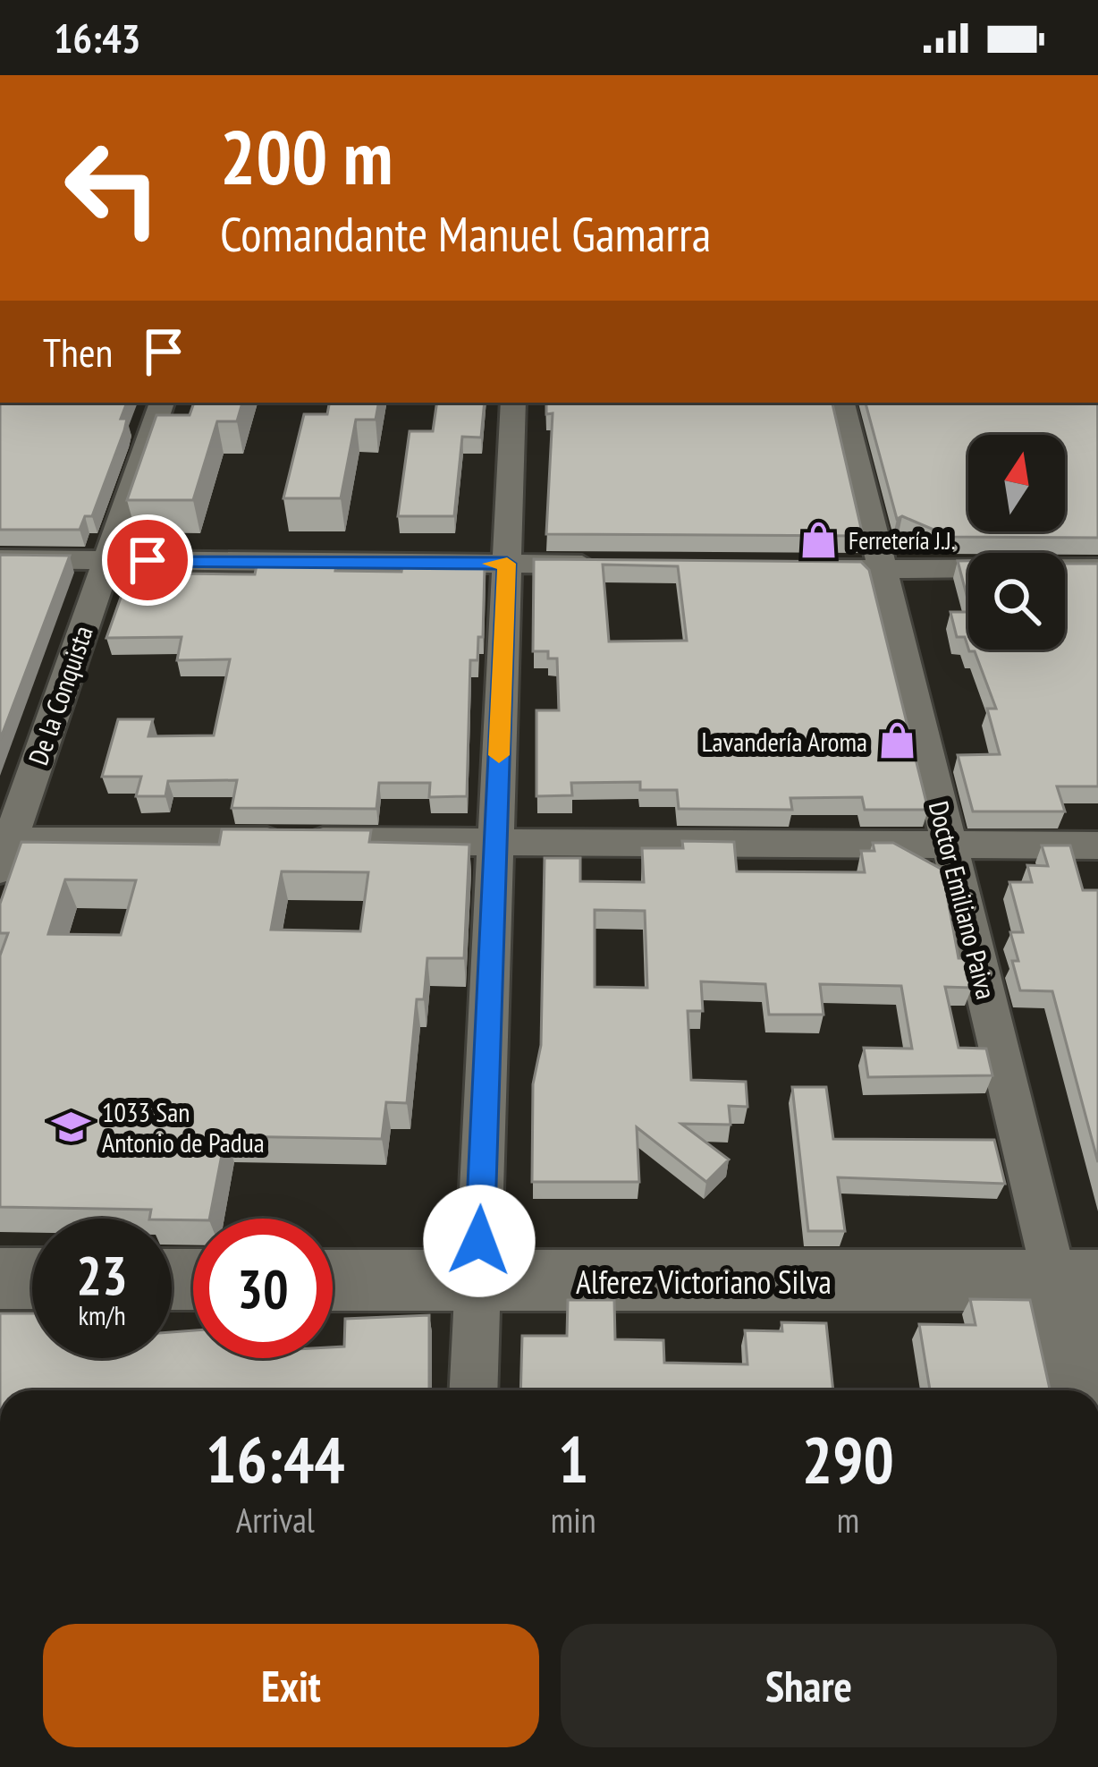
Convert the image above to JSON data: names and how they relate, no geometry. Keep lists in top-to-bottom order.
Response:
{
  "streets": {
    "street": ["De la Conquista", "Doctor Emiliano Paiva", "Alferez Victoriano Silva"]
  },
  "crossings": [
    ["Doctor Emiliano Paiva", "Alferez Victoriano Silva"]
  ],
  "places": {
    "shop": ["Ferretería J.J.", "Lavandería Aroma"],
    "school or university": ["1033 San Antonio de Padua"]
  },
  "north": "top",
  "page": {
    "status": "16:43",
    "turn": ["200 m", "Comandante Manuel Gamarra"],
    "then": "Then",
    "speed": "23 km/h",
    "limit": "30",
    "eta": [
      "16:44",
      "Arrival",
      "1",
      "min",
      "290",
      "m"
    ],
    "buttons": ["Exit", "Share"]
  }
}
